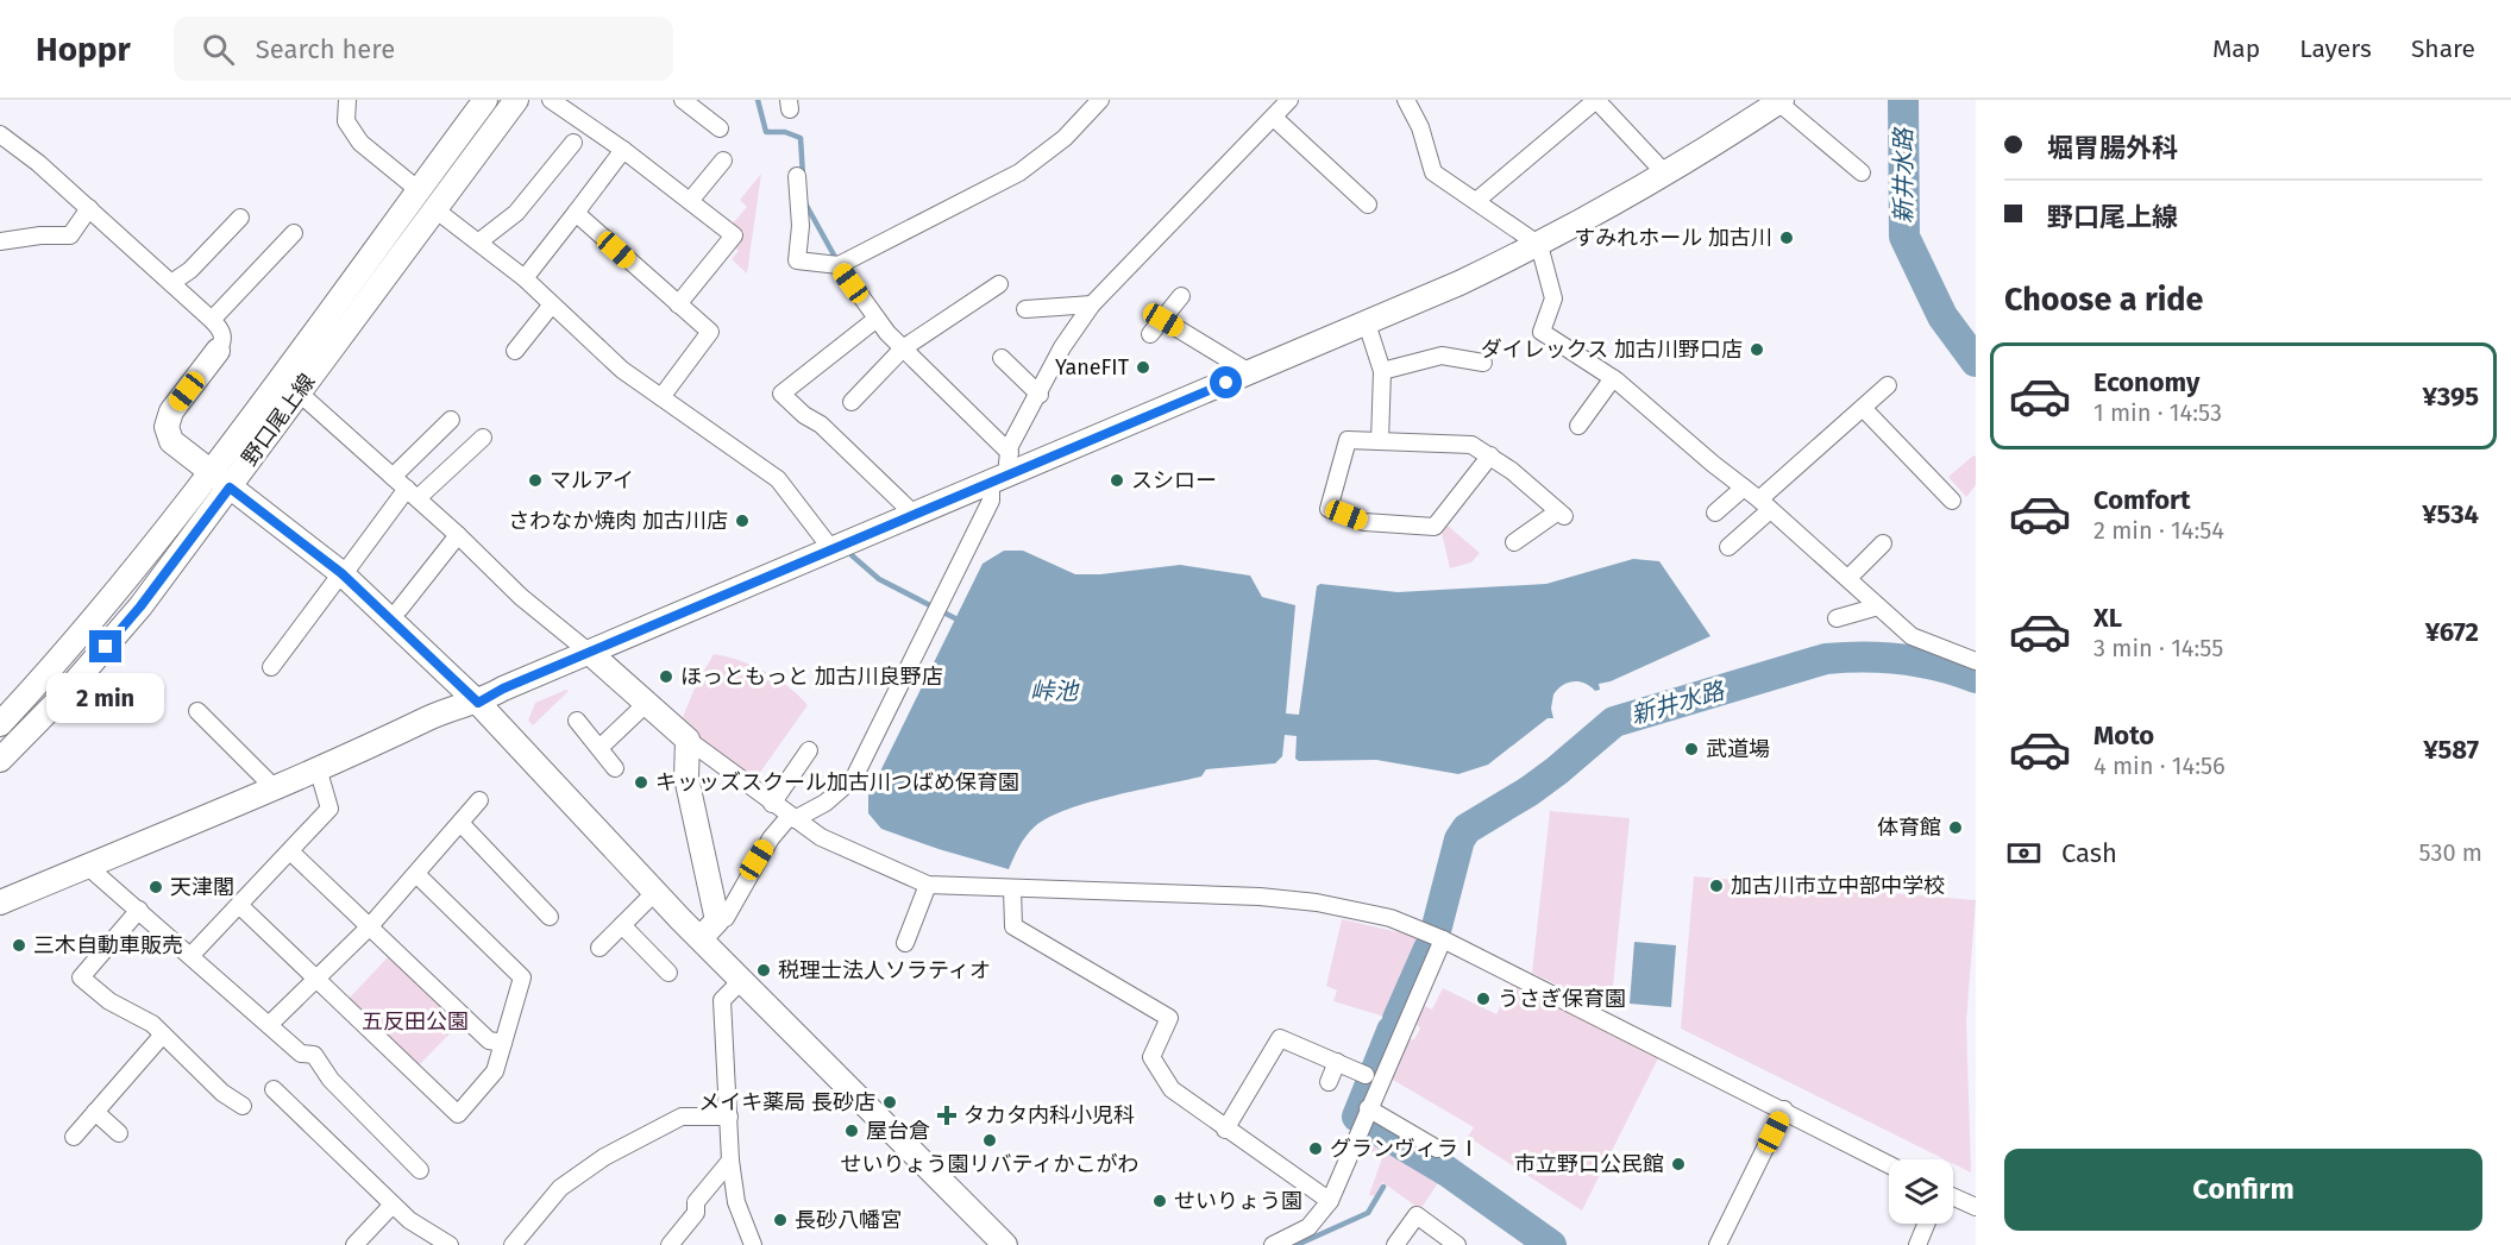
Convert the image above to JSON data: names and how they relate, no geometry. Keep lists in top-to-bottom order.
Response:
{
  "streets": {
    "street": ["野口尾上線"]
  },
  "water": ["新井水路", "峠池"],
  "parks": ["五反田公園"],
  "places": {
    "other": [
      "すみれホール 加古川",
      "ダイレックス 加古川野口店",
      "YaneFIT",
      "マルアイ",
      "スシロー",
      "さわなか焼肉 加古川店",
      "ほっともっと 加古川良野店",
      "武道場",
      "キッッズスクール加古川つばめ保育園",
      "体育館",
      "加古川市立中部中学校",
      "天津閣",
      "三木自動車販売",
      "税理士法人ソラティオ",
      "うさぎ保育園",
      "メイキ薬局 長砂店",
      "屋台倉",
      "せいりょう園リバティかこがわ",
      "グランヴィラⅠ",
      "市立野口公民館",
      "せいりょう園",
      "長砂八幡宮"
    ],
    "health": ["タカタ内科小児科"]
  },
  "page": {
    "header": "Hoppr",
    "search": "Search here",
    "nav": ["Map", "Layers", "Share"],
    "banner": ["堀胃腸外科", "野口尾上線"],
    "heading": "Choose a ride",
    "list": [
      {
        "name": "Economy",
        "note": "1 min · 14:53",
        "value": "¥395"
      },
      {
        "name": "Comfort",
        "note": "2 min · 14:54",
        "value": "¥534"
      },
      {
        "name": "XL",
        "note": "3 min · 14:55",
        "value": "¥672"
      },
      {
        "name": "Moto",
        "note": "4 min · 14:56",
        "value": "¥587"
      }
    ],
    "bubble": "2 min",
    "pay": ["Cash", "530 m"],
    "buttons": "Confirm"
  }
}
